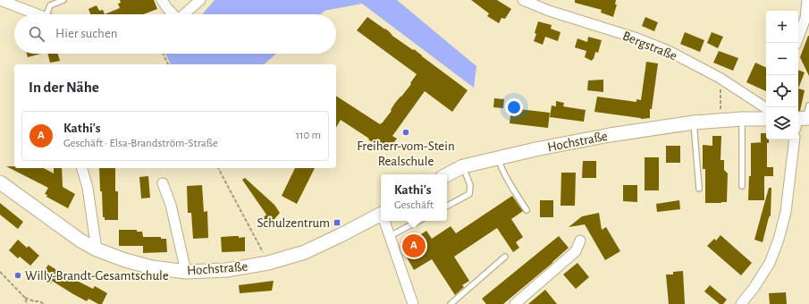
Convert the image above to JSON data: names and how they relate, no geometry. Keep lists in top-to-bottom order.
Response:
{
  "streets": {
    "street": ["Bergstraße", "Hochstraße"]
  },
  "places": {
    "other": ["Freiherr-vom-Stein Realschule", "Willy-Brandt-Gesamtschule"],
    "transit": ["Schulzentrum"]
  },
  "page": {
    "map_buttons": ["+", "−"],
    "search": "Hier suchen",
    "heading": "In der Nähe",
    "list": [
      {
        "mark": "A",
        "name": "Kathi's",
        "note": "Geschäft · Elsa-Brandström-Straße",
        "value": "110 m"
      }
    ],
    "popup": ["Kathi's", "Geschäft"],
    "pins": "A"
  }
}
